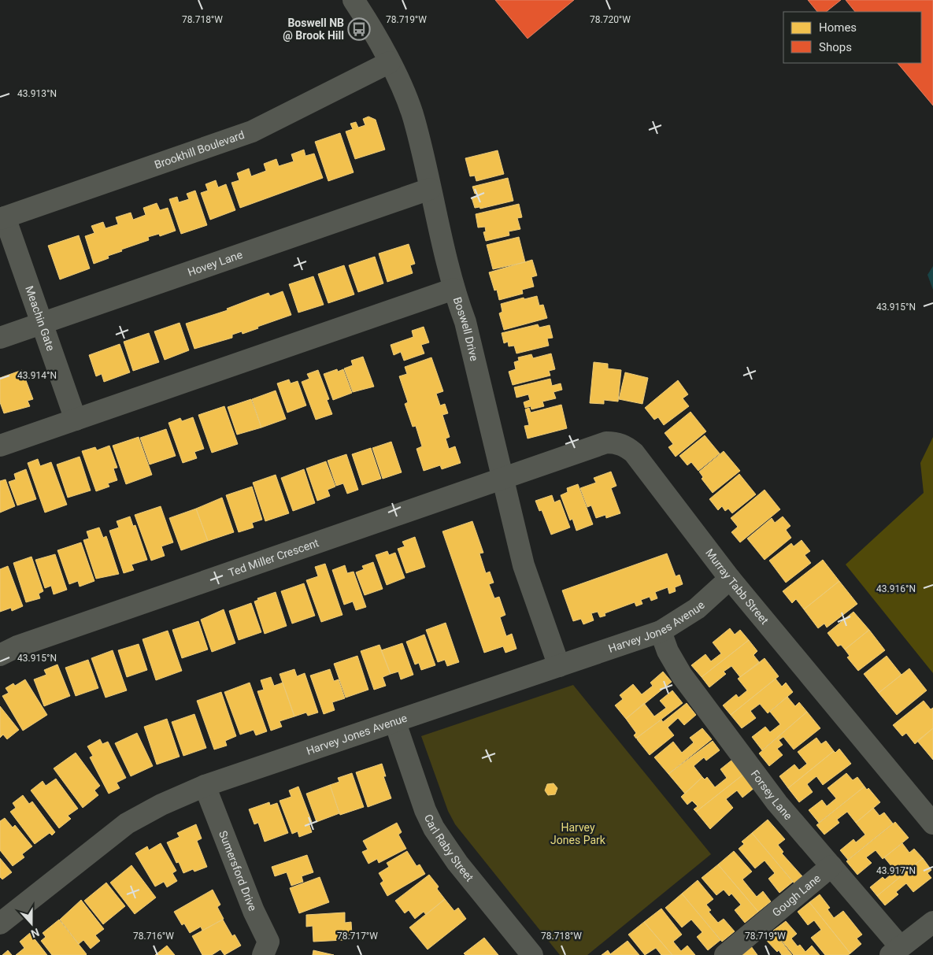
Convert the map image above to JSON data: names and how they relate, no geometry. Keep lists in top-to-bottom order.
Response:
{
  "streets": {
    "street": [
      "Brookhill Boulevard",
      "Hovey Lane",
      "Meachin Gate",
      "Boswell Drive",
      "Ted Miller Crescent",
      "Murray Tabb Street",
      "Harvey Jones Avenue",
      "Forsey Lane",
      "Carl Raby Street",
      "Sumersford Drive",
      "Gough Lane"
    ]
  },
  "crossings": [
    ["Brookhill Boulevard", "Meachin Gate"],
    ["Brookhill Boulevard", "Boswell Drive"],
    ["Hovey Lane", "Meachin Gate"],
    ["Hovey Lane", "Boswell Drive"],
    ["Boswell Drive", "Ted Miller Crescent"],
    ["Boswell Drive", "Murray Tabb Street"],
    ["Boswell Drive", "Harvey Jones Avenue"],
    ["Ted Miller Crescent", "Murray Tabb Street"],
    ["Murray Tabb Street", "Harvey Jones Avenue"],
    ["Harvey Jones Avenue", "Forsey Lane"],
    ["Harvey Jones Avenue", "Carl Raby Street"],
    ["Harvey Jones Avenue", "Sumersford Drive"],
    ["Forsey Lane", "Gough Lane"]
  ],
  "parks": ["Harvey Jones Park"],
  "places": {
    "bus stop": ["Boswell NB @ Brook Hill"]
  },
  "legend": ["Homes", "Shops"],
  "north": "bottom",
  "coordinates": [
    "78.718°W",
    "78.719°W",
    "78.720°W",
    "43.913°N",
    "43.915°N",
    "43.914°N",
    "43.916°N",
    "43.917°N",
    "78.716°W",
    "78.717°W"
  ]
}
